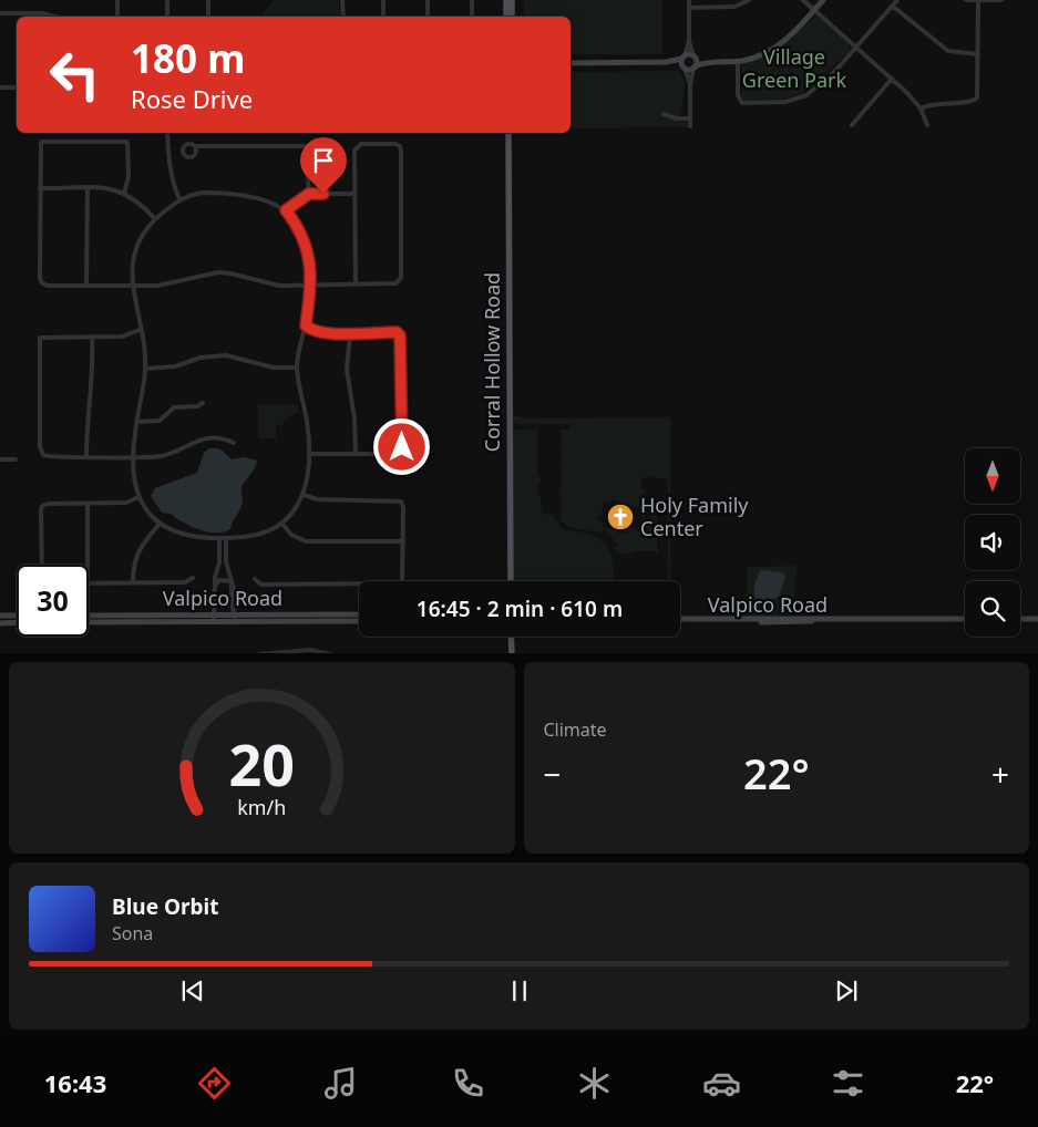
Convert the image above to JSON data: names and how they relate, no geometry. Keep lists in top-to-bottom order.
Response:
{
  "streets": {
    "main road": ["Corral Hollow Road", "Valpico Road"]
  },
  "parks": ["Village Green Park"],
  "places": {
    "church": ["Holy Family Center"]
  },
  "north": "bottom",
  "page": {
    "turn": ["180 m", "Rose Drive"],
    "limit": "30",
    "trip": "16:45 · 2 min · 610 m",
    "tile": "Climate",
    "heat": ["−", "22°", "+"],
    "song": ["Blue Orbit", "Sona"],
    "tabs": ["16:43", "22°"],
    "gauge": ["20", "km/h"]
  }
}
